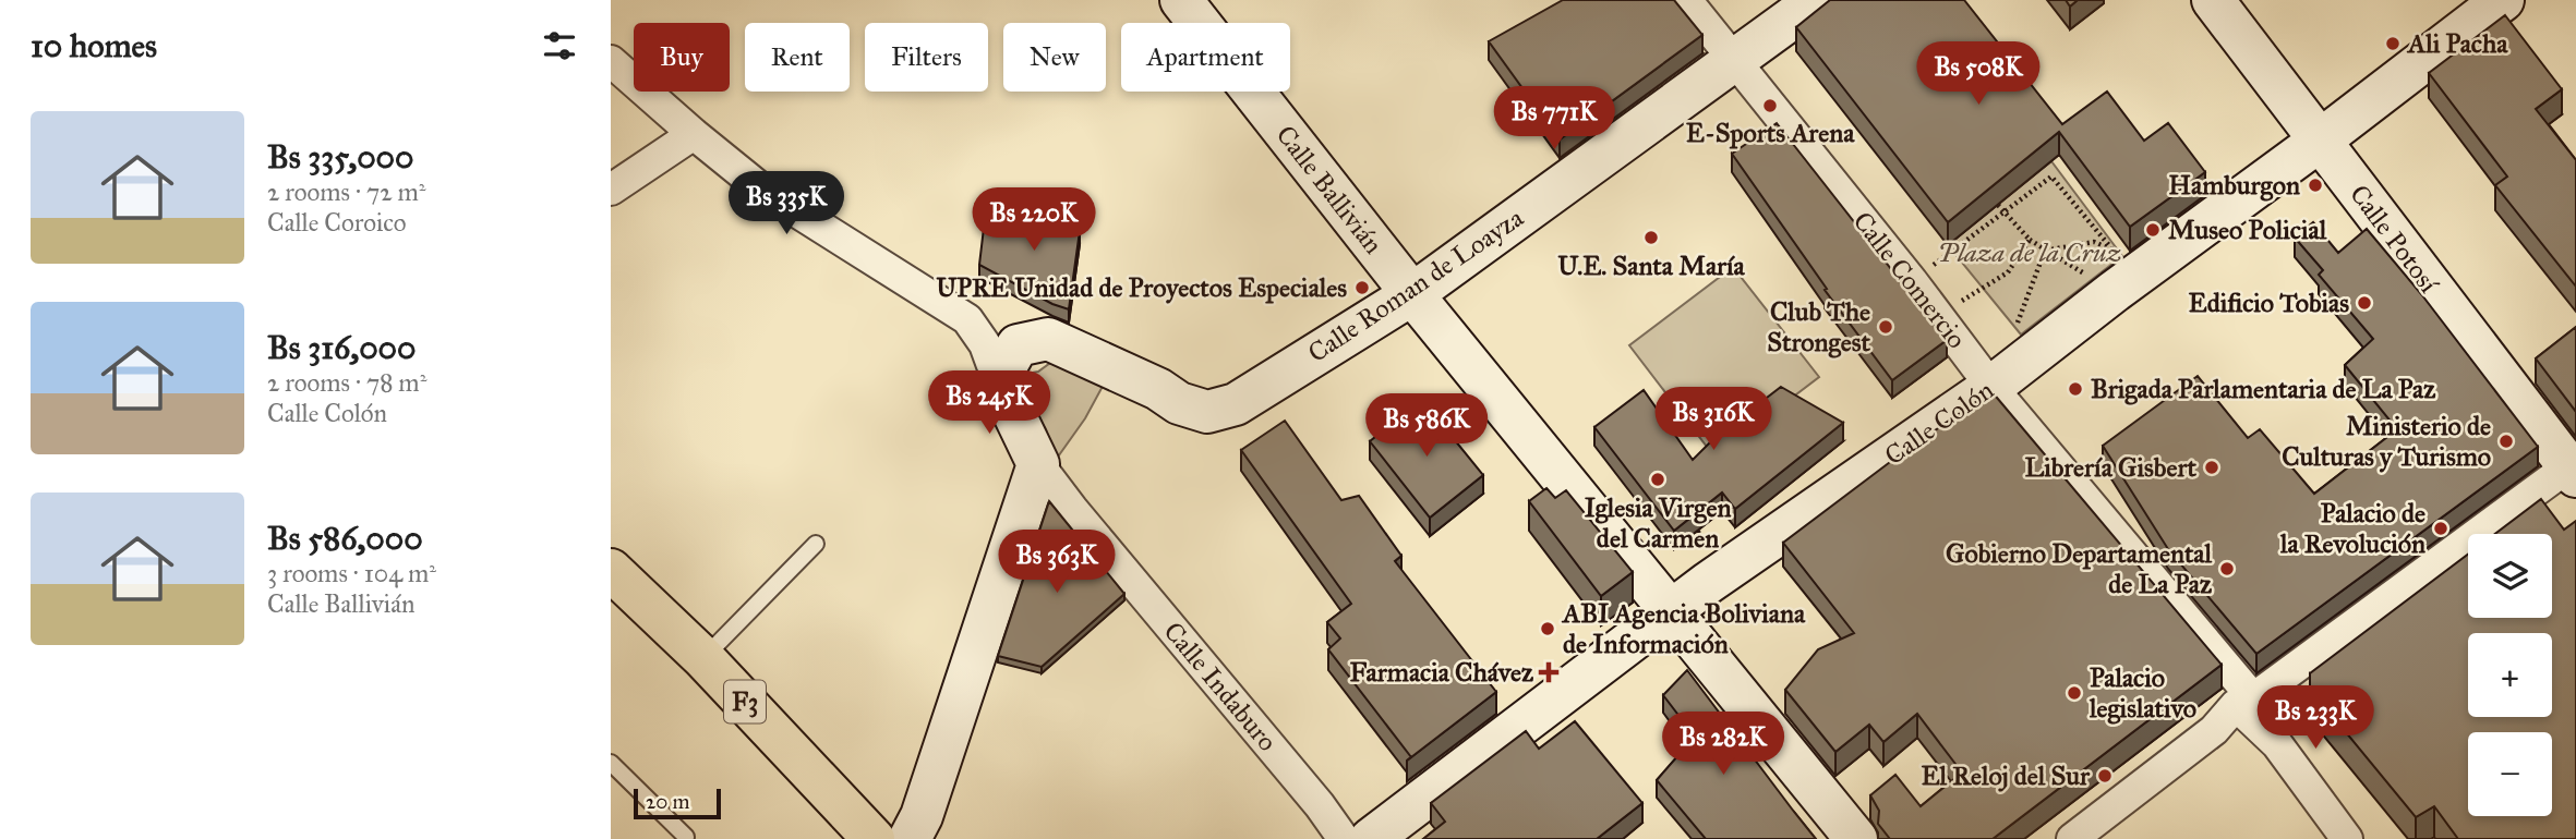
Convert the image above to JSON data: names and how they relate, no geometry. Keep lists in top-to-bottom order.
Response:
{
  "streets": {
    "main road": [
      "Calle Ballivián",
      "Calle Potosí",
      "Calle Roman de Loayza",
      "Calle Colón",
      "Calle Indaburo",
      "F3"
    ],
    "street": ["Calle Comercio"]
  },
  "crossings": [
    ["Calle Ballivián", "Calle Roman de Loayza"],
    ["Calle Ballivián", "Calle Colón"],
    ["Calle Potosí", "Calle Colón"],
    ["Calle Comercio", "Calle Roman de Loayza"],
    ["Calle Comercio", "Calle Colón"],
    ["Calle Roman de Loayza", "Calle Indaburo"]
  ],
  "parks": ["Plaza de la Cruz"],
  "places": {
    "other": [
      "Ali Pacha",
      "E-Sports Arena",
      "Hamburgon",
      "Museo Policial",
      "U.E. Santa María",
      "UPRE Unidad de Proyectos Especiales",
      "Edificio Tobias",
      "Club The Strongest",
      "Brigada Parlamentaria de La Paz",
      "Ministerio de Culturas y Turismo",
      "Librería Gisbert",
      "Iglesia Virgen del Carmen",
      "Palacio de la Revolución",
      "Gobierno Departamental de La Paz",
      "ABI Agencia Boliviana de Información",
      "Palacio legislativo",
      "El Reloj del Sur"
    ],
    "health": ["Farmacia Chávez"]
  },
  "scale_bar": "20 m",
  "page": {
    "heading": "10 homes",
    "chip": [
      "Buy",
      "Rent",
      "Filters",
      "New",
      "Apartment"
    ],
    "price": [
      "Bs 508K",
      "Bs 771K",
      "Bs 335K",
      "Bs 220K",
      "Bs 245K",
      "Bs 316K",
      "Bs 586K",
      "Bs 363K",
      "Bs 233K",
      "Bs 282K"
    ],
    "list": [
      {
        "name": "Bs 335,000",
        "note": "2 rooms · 72 m² · Calle Coroico"
      },
      {
        "name": "Bs 316,000",
        "note": "2 rooms · 78 m² · Calle Colón"
      },
      {
        "name": "Bs 586,000",
        "note": "3 rooms · 104 m² · Calle Ballivián"
      }
    ],
    "map_buttons": ["+", "−"],
    "scale": "20 m"
  }
}
